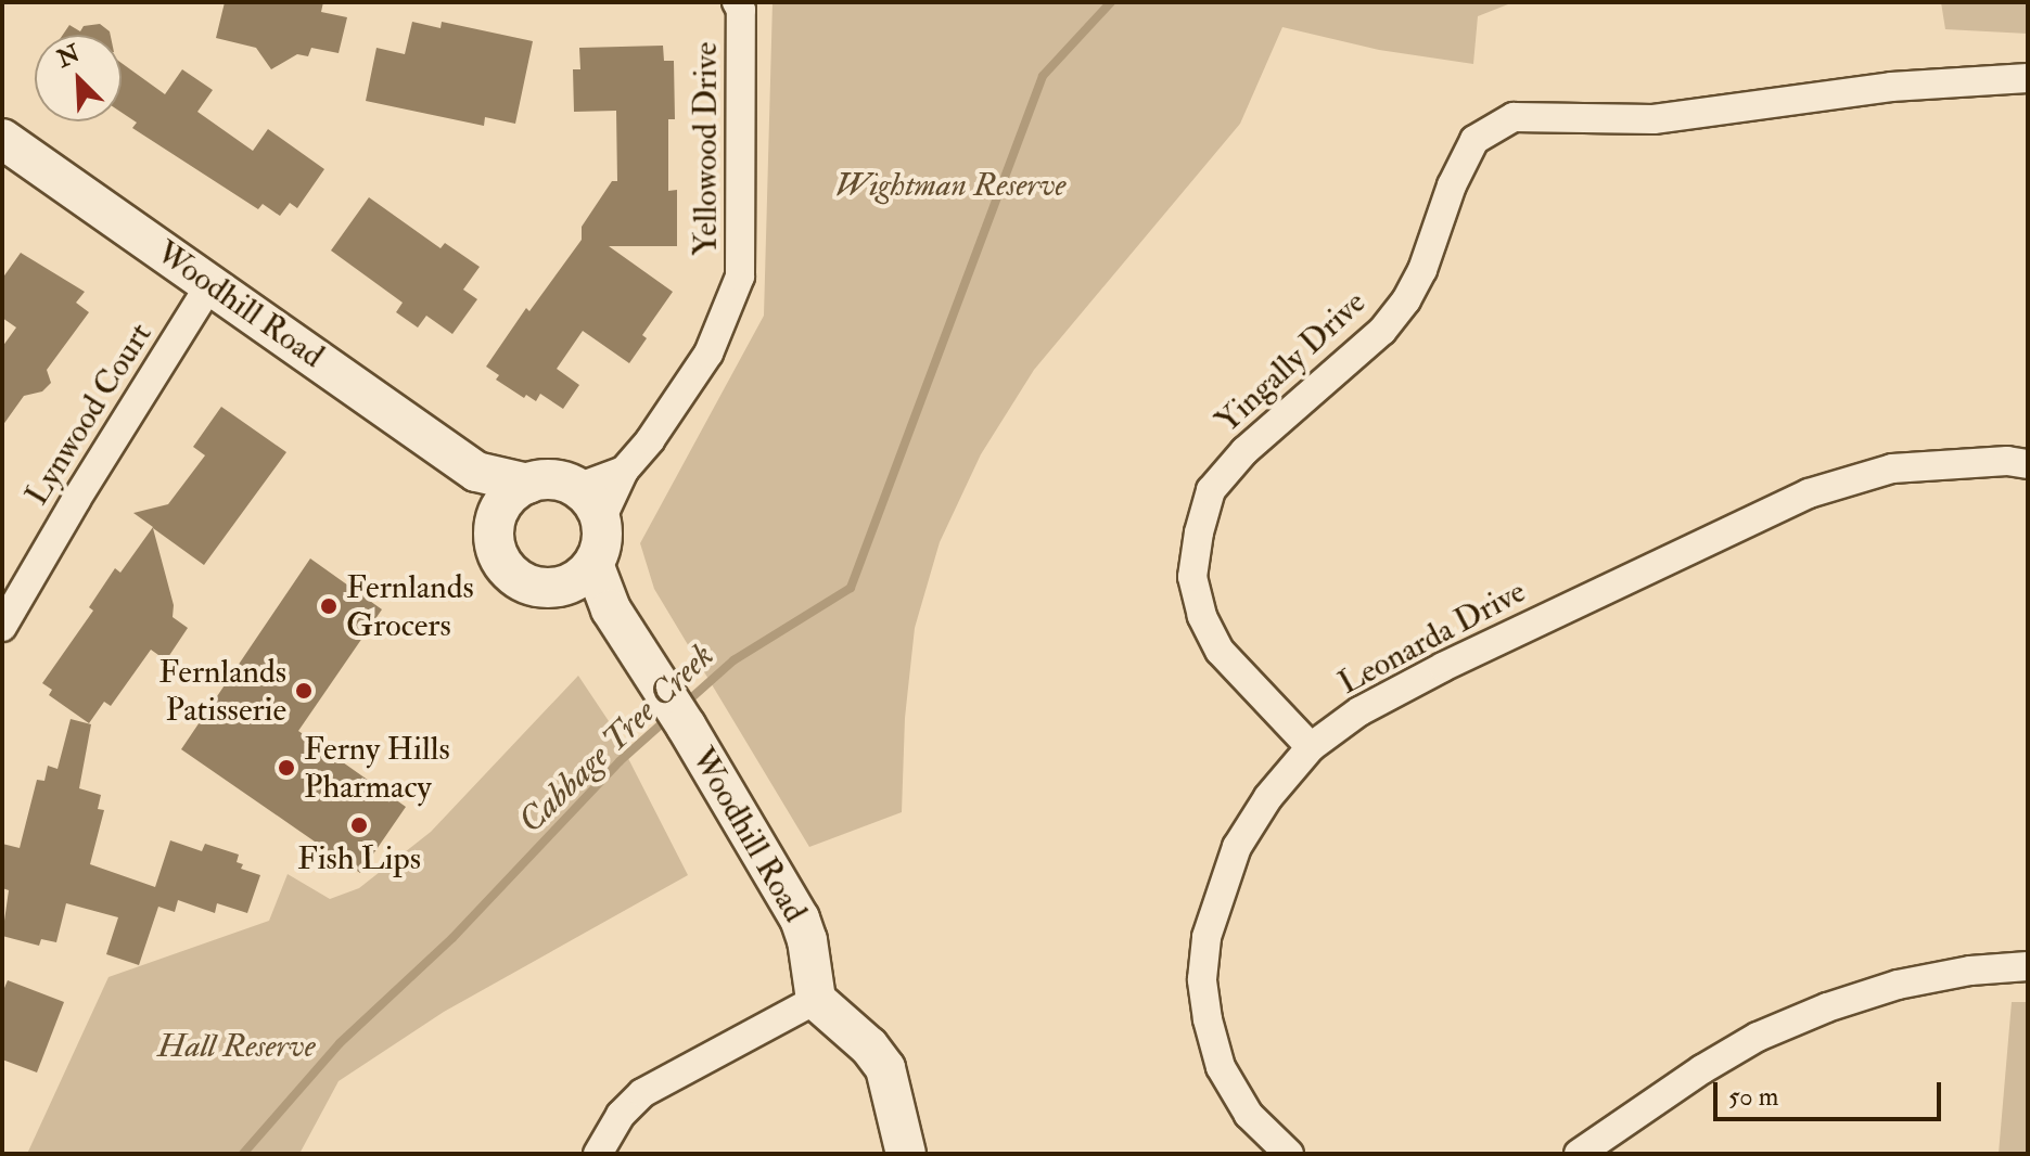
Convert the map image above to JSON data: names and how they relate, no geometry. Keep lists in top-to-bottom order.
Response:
{
  "streets": {
    "street": [
      "Yellowood Drive",
      "Woodhill Road",
      "Yingally Drive",
      "Lynwood Court",
      "Leonarda Drive"
    ]
  },
  "crossings": [
    ["Yellowood Drive", "Woodhill Road"],
    ["Woodhill Road", "Lynwood Court"],
    ["Yingally Drive", "Leonarda Drive"]
  ],
  "water": ["Cabbage Tree Creek"],
  "parks": ["Wightman Reserve", "Hall Reserve"],
  "places": [
    "Fernlands Grocers",
    "Fernlands Patisserie",
    "Ferny Hills Pharmacy",
    "Fish Lips"
  ],
  "scale_bar": "50 m",
  "north": "top left"
}
